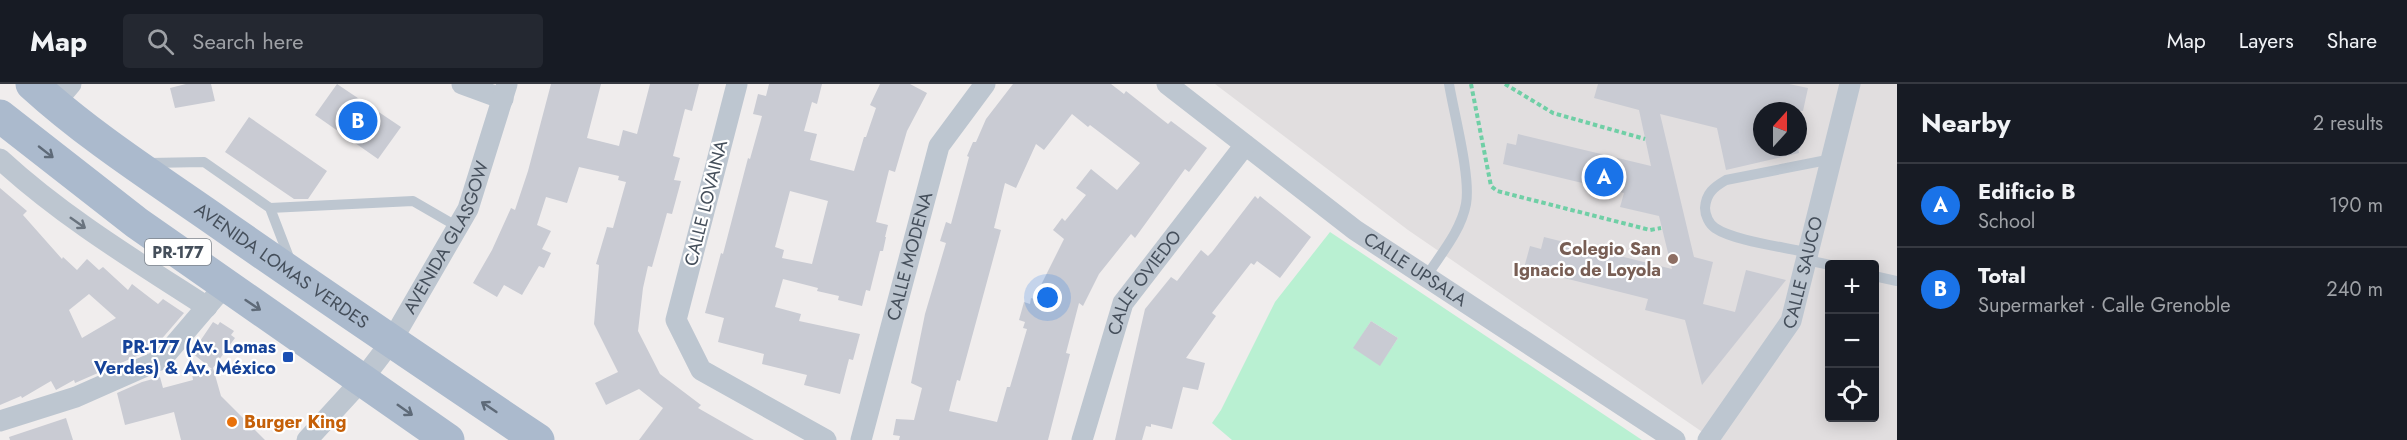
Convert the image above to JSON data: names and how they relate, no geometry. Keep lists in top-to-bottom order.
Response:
{
  "streets": {
    "main road": ["PR-177", "AVENIDA LOMAS VERDES"],
    "street": [
      "CALLE LOVAINA",
      "AVENIDA GLASGOW",
      "CALLE MODENA",
      "CALLE UPSALA",
      "CALLE SAUCO",
      "CALLE OVIEDO"
    ]
  },
  "crossings": [
    ["AVENIDA GLASGOW", "PR-177"],
    ["AVENIDA GLASGOW", "AVENIDA LOMAS VERDES"],
    ["CALLE UPSALA", "CALLE OVIEDO"]
  ],
  "places": {
    "other": ["Colegio San Ignacio de Loyola", "Burger King"],
    "transit": ["PR-177 (Av. Lomas Verdes) & Av. México"]
  },
  "north": "top",
  "page": {
    "header": "Map",
    "search": "Search here",
    "nav": ["Map", "Layers", "Share"],
    "heading": ["Nearby", "2 results"],
    "pins": ["B", "A"],
    "list": [
      {
        "mark": "A",
        "name": "Edificio B",
        "note": "School",
        "value": "190 m"
      },
      {
        "mark": "B",
        "name": "Total",
        "note": "Supermarket · Calle Grenoble",
        "value": "240 m"
      }
    ],
    "map_buttons": ["+", "−"]
  }
}
